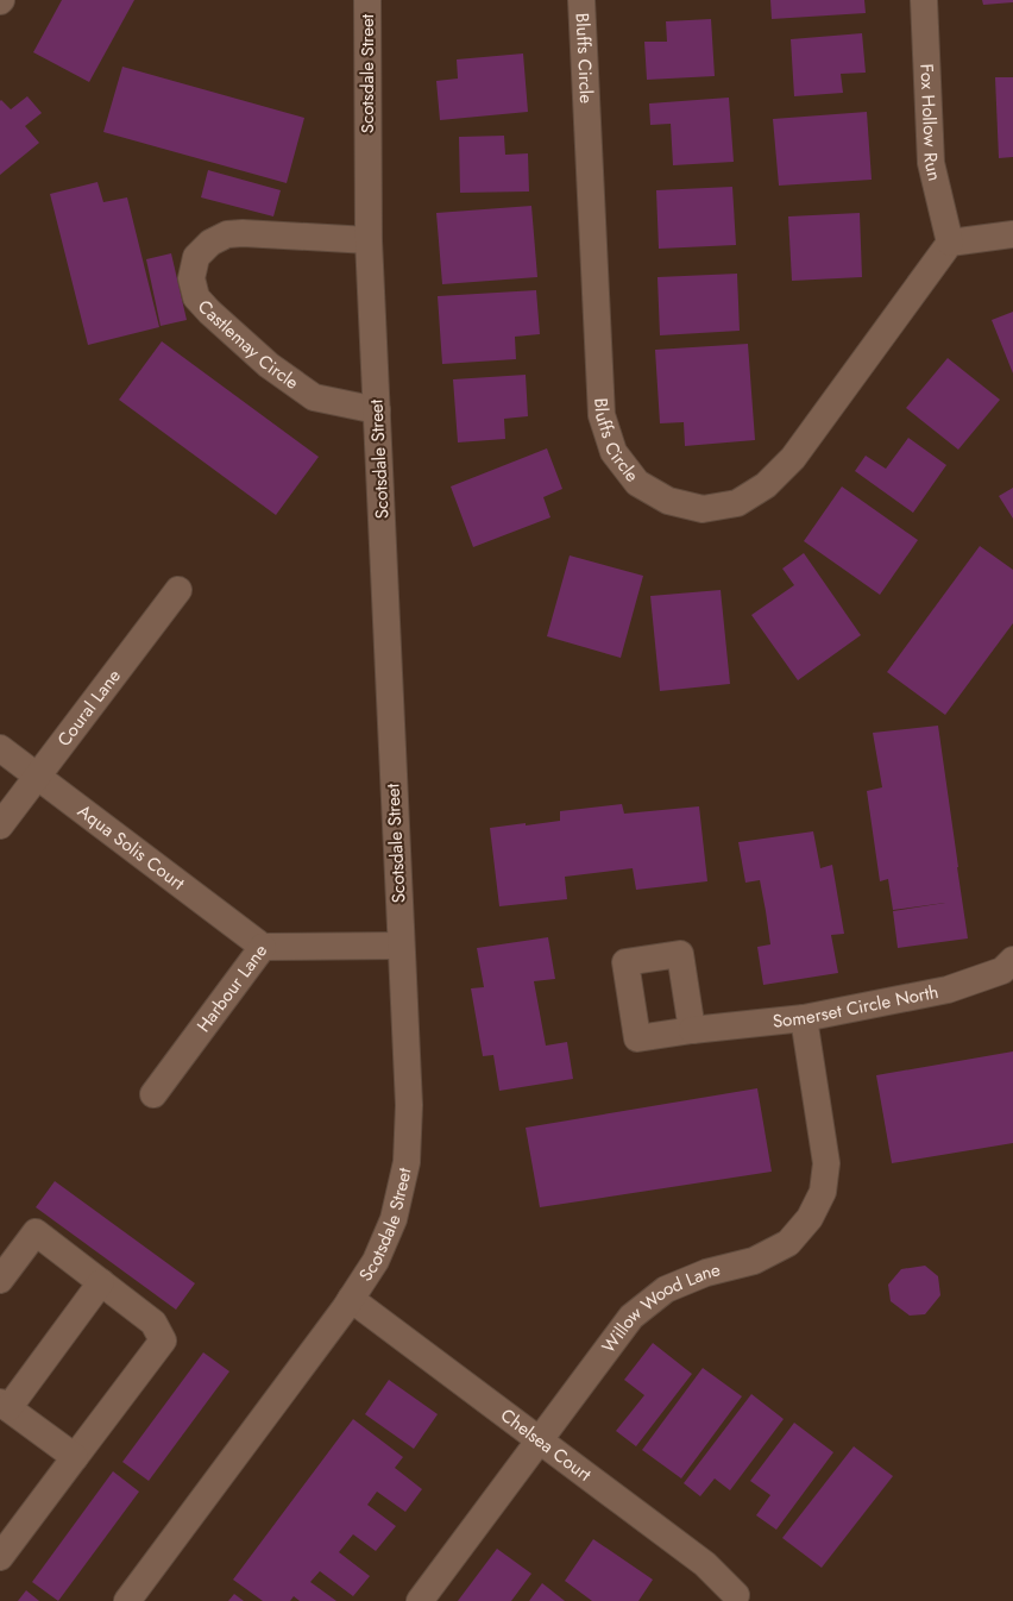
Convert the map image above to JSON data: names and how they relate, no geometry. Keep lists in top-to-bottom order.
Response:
{
  "streets": {
    "street": [
      "Bluffs Circle",
      "Scotsdale Street",
      "Fox Hollow Run",
      "Castlemay Circle",
      "Coural Lane",
      "Aqua Solis Court",
      "Harbour Lane",
      "Somerset Circle North",
      "Willow Wood Lane",
      "Chelsea Court"
    ]
  },
  "crossings": [
    ["Bluffs Circle", "Fox Hollow Run"],
    ["Scotsdale Street", "Castlemay Circle"],
    ["Scotsdale Street", "Harbour Lane"],
    ["Scotsdale Street", "Chelsea Court"],
    ["Coural Lane", "Aqua Solis Court"],
    ["Aqua Solis Court", "Harbour Lane"],
    ["Somerset Circle North", "Willow Wood Lane"],
    ["Willow Wood Lane", "Chelsea Court"]
  ]
}
